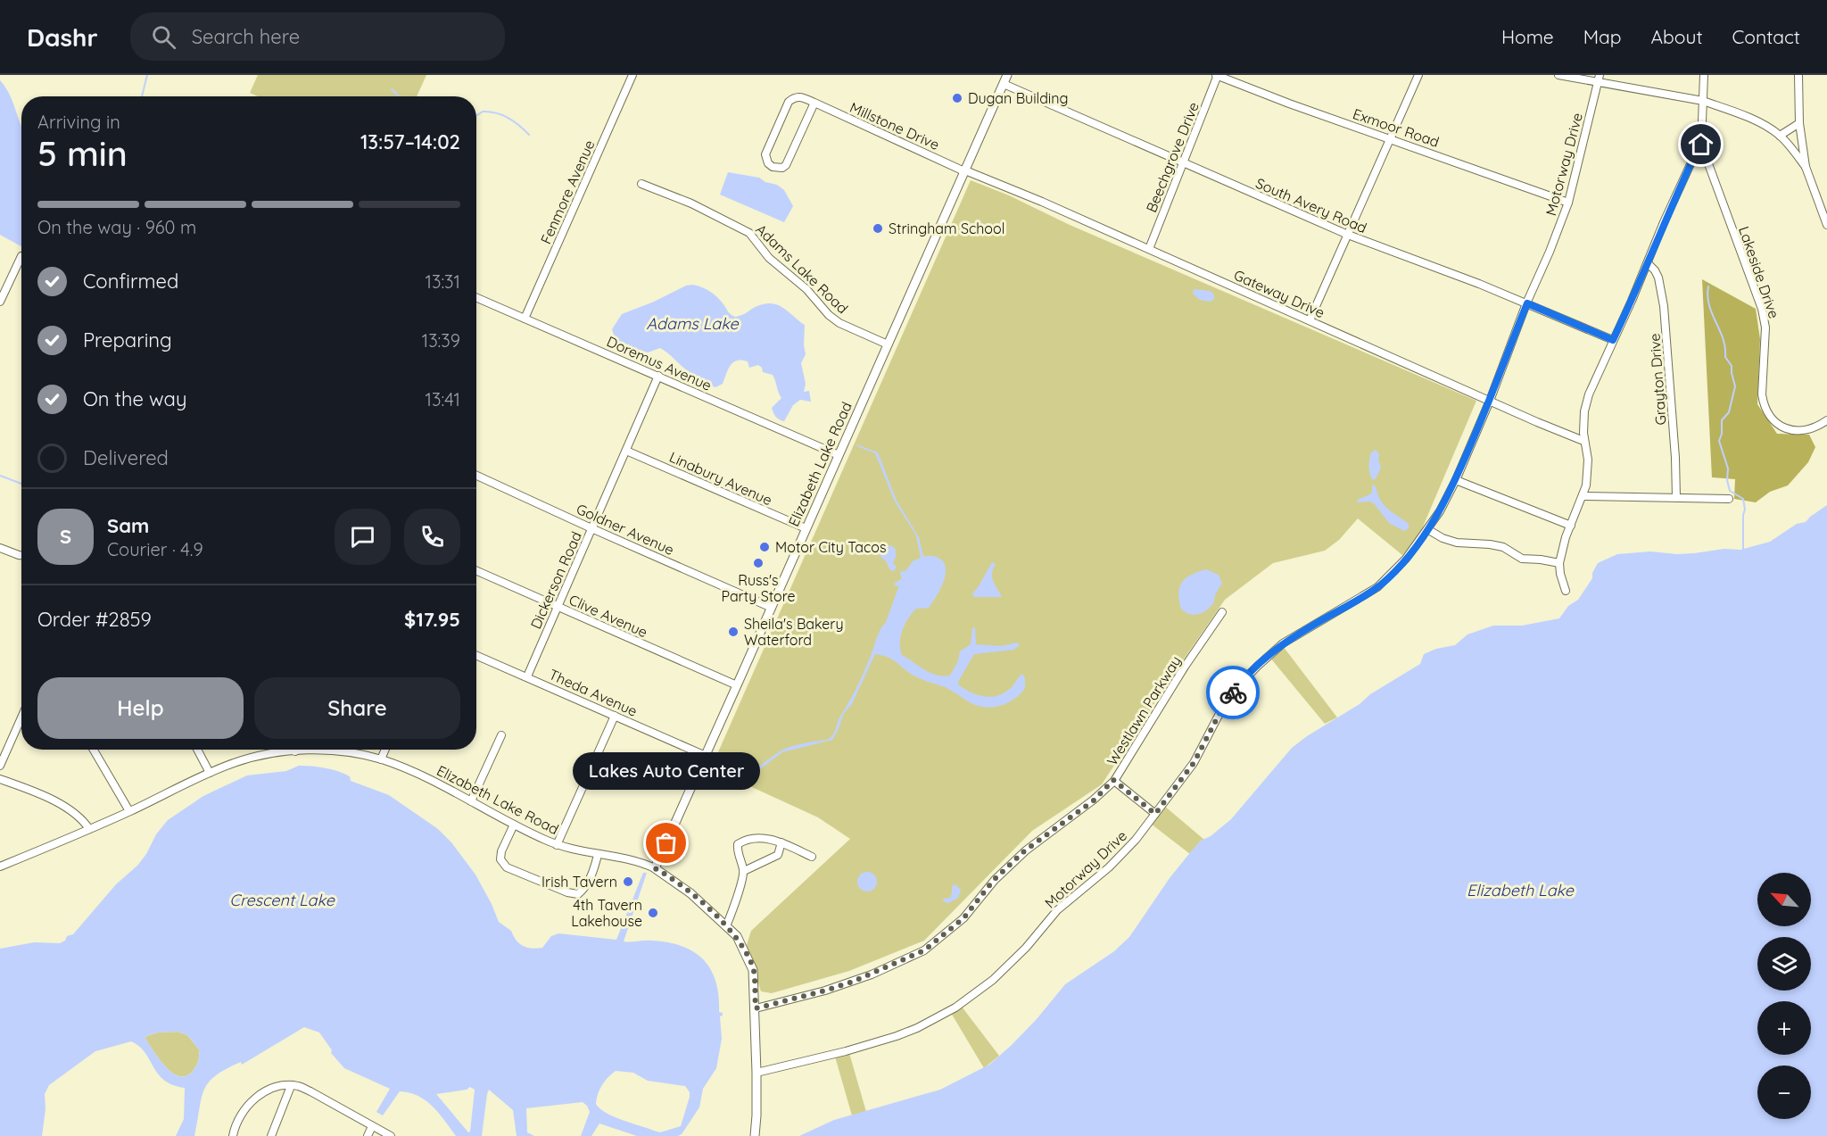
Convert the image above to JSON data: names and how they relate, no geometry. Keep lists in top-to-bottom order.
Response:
{
  "streets": {
    "main road": ["Elizabeth Lake Road"],
    "street": [
      "Millstone Drive",
      "Exmoor Road",
      "Beechgrove Drive",
      "Motorway Drive",
      "Fenmore Avenue",
      "South Avery Road",
      "Adams Lake Road",
      "Lakeside Drive",
      "Gateway Drive",
      "Doremus Avenue",
      "Grayton Drive",
      "Linabury Avenue",
      "Goldner Avenue",
      "Dickerson Road",
      "Clive Avenue",
      "Theda Avenue",
      "Westlawn Parkway"
    ]
  },
  "crossings": [
    ["Millstone Drive", "Gateway Drive"],
    ["Millstone Drive", "Elizabeth Lake Road"],
    ["Exmoor Road", "Beechgrove Drive"],
    ["Exmoor Road", "Motorway Drive"],
    ["Beechgrove Drive", "South Avery Road"],
    ["Beechgrove Drive", "Gateway Drive"],
    ["Motorway Drive", "South Avery Road"],
    ["Motorway Drive", "Gateway Drive"],
    ["Fenmore Avenue", "Doremus Avenue"],
    ["South Avery Road", "Elizabeth Lake Road"],
    ["Adams Lake Road", "Elizabeth Lake Road"],
    ["Gateway Drive", "Elizabeth Lake Road"],
    ["Doremus Avenue", "Elizabeth Lake Road"],
    ["Doremus Avenue", "Dickerson Road"],
    ["Elizabeth Lake Road", "Linabury Avenue"],
    ["Elizabeth Lake Road", "Goldner Avenue"],
    ["Elizabeth Lake Road", "Clive Avenue"],
    ["Elizabeth Lake Road", "Theda Avenue"],
    ["Linabury Avenue", "Dickerson Road"],
    ["Goldner Avenue", "Dickerson Road"],
    ["Dickerson Road", "Clive Avenue"],
    ["Dickerson Road", "Theda Avenue"]
  ],
  "water": ["Adams Lake", "Elizabeth Lake", "Crescent Lake"],
  "places": [
    "Dugan Building",
    "Stringham School",
    "Motor City Tacos",
    "Russ's Party Store",
    "Sheila's Bakery Waterford",
    "Lakes Auto Center",
    "Irish Tavern",
    "4th Tavern Lakehouse"
  ],
  "north": "top left",
  "page": {
    "header": "Dashr",
    "search": "Search here",
    "nav": [
      "Home",
      "Map",
      "About",
      "Contact"
    ],
    "heading": ["5 min", "Arriving in", "13:57–14:02"],
    "panel": [
      "Sam",
      "Courier · 4.9",
      "Order #2859",
      "$17.95"
    ],
    "bar": "On the way · 960 m",
    "list": [
      ["Confirmed", "13:31"],
      ["Preparing", "13:39"],
      ["On the way", "13:41"],
      "Delivered"
    ],
    "round": "S",
    "buttons": ["Help", "Share"],
    "bubble": "Lakes Auto Center",
    "map_buttons": ["+", "−"]
  }
}
